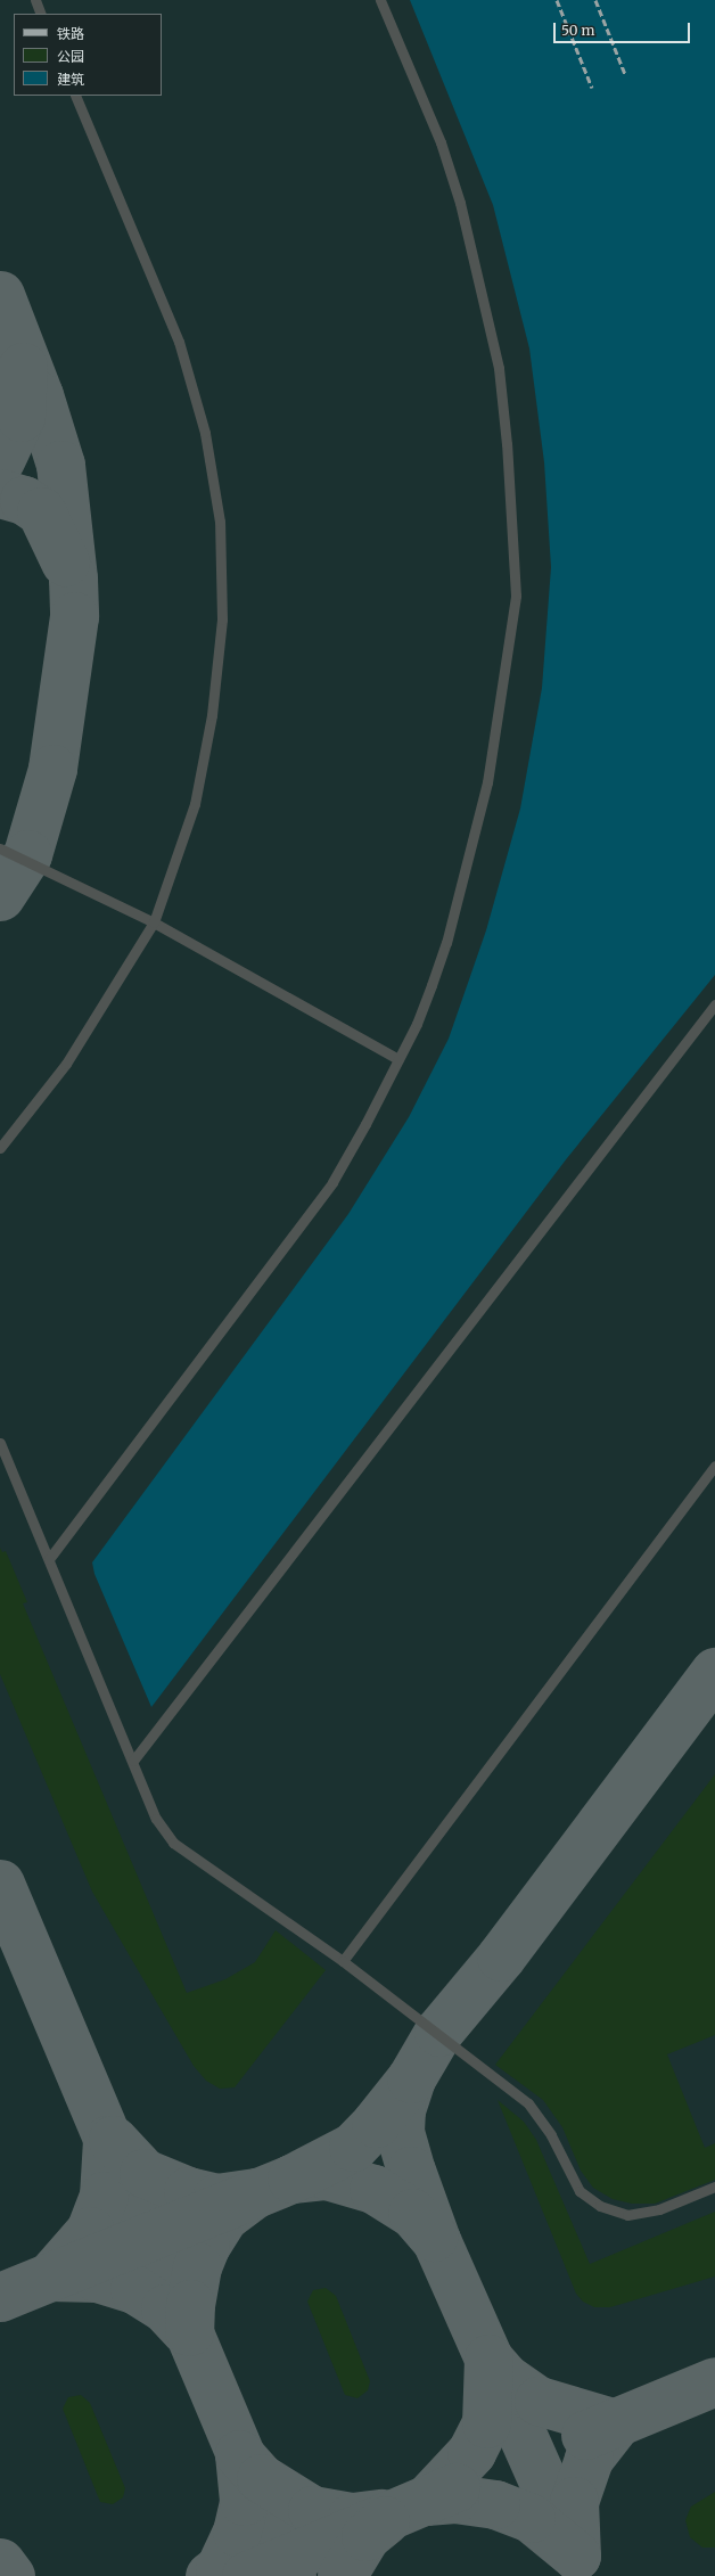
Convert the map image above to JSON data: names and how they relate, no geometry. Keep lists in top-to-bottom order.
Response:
{
  "legend": ["铁路", "公园", "建筑"],
  "scale_bar": "50 m"
}
